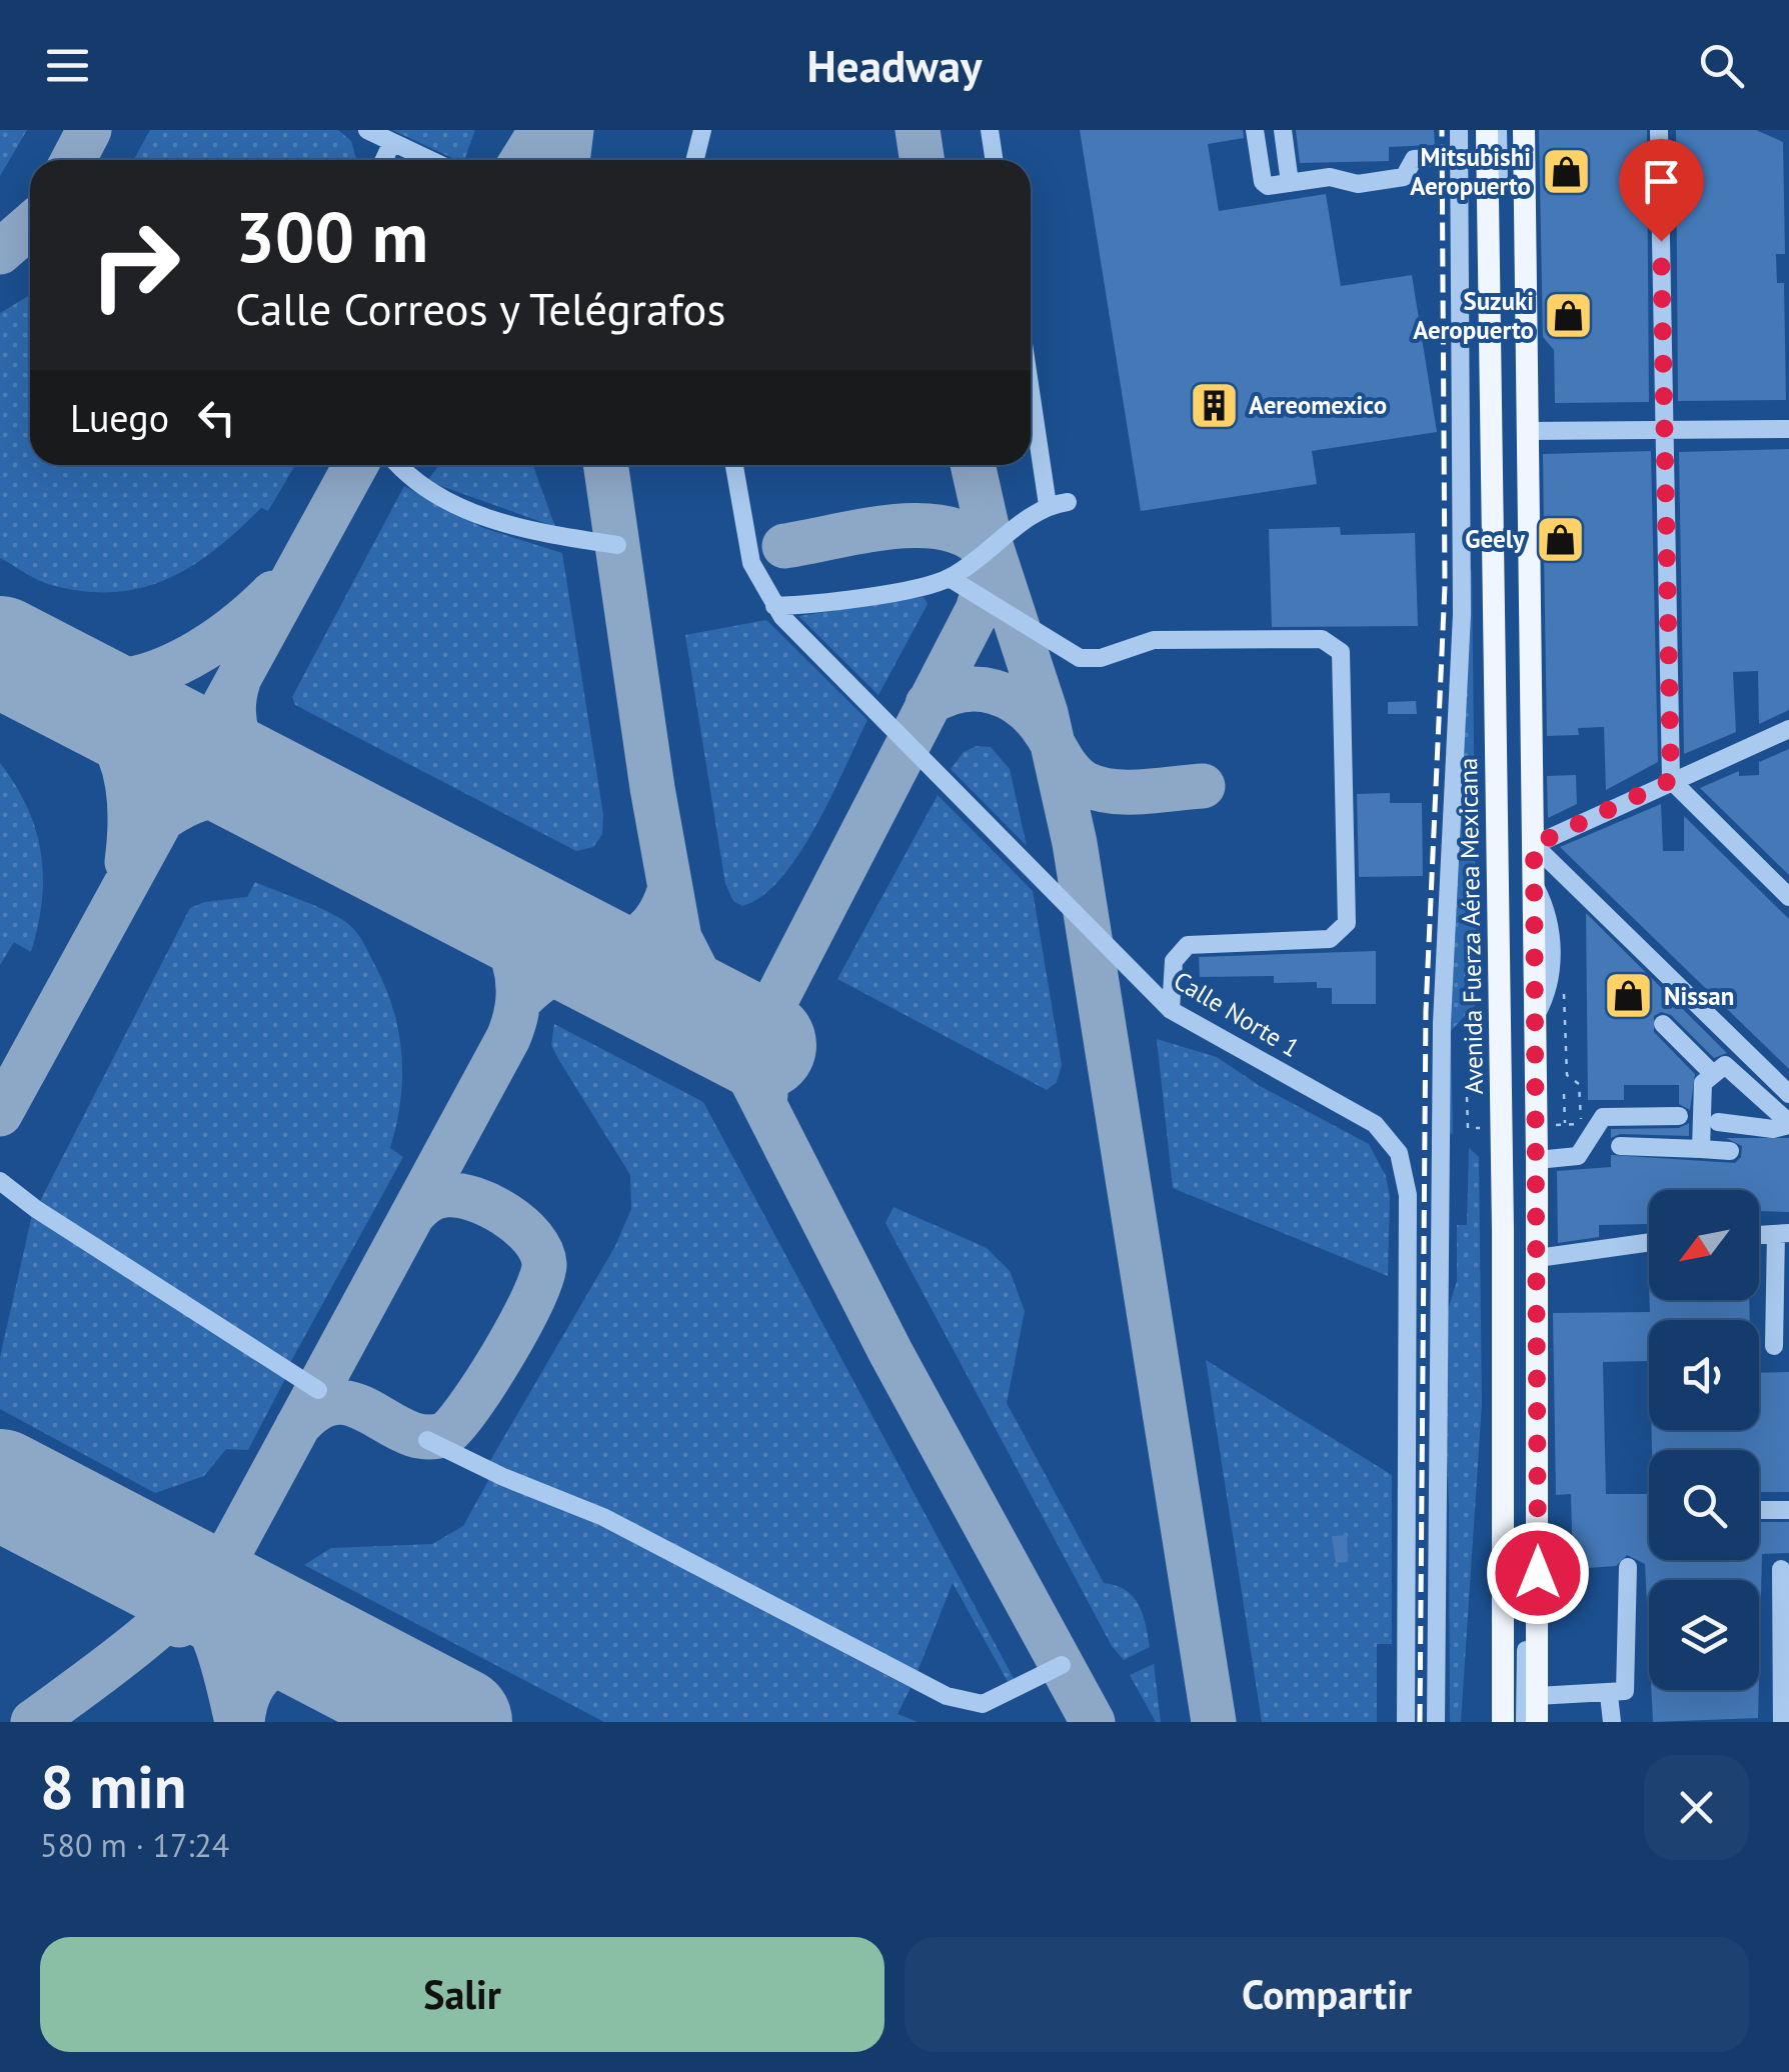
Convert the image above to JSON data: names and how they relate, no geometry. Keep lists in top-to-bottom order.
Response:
{
  "streets": {
    "main road": ["Avenida Fuerza Aérea Mexicana"],
    "street": ["Calle Norte 1"]
  },
  "places": {
    "shop": [
      "Mitsubishi Aeropuerto",
      "Suzuki Aeropuerto",
      "Geely",
      "Nissan"
    ],
    "building": ["Aereomexico"]
  },
  "north": "bottom left",
  "page": {
    "header": "Headway",
    "turn": ["300 m", "Calle Correos y Telégrafos"],
    "then": "Luego",
    "heading": ["8 min", "580 m · 17:24"],
    "buttons": ["Salir", "Compartir"]
  }
}
